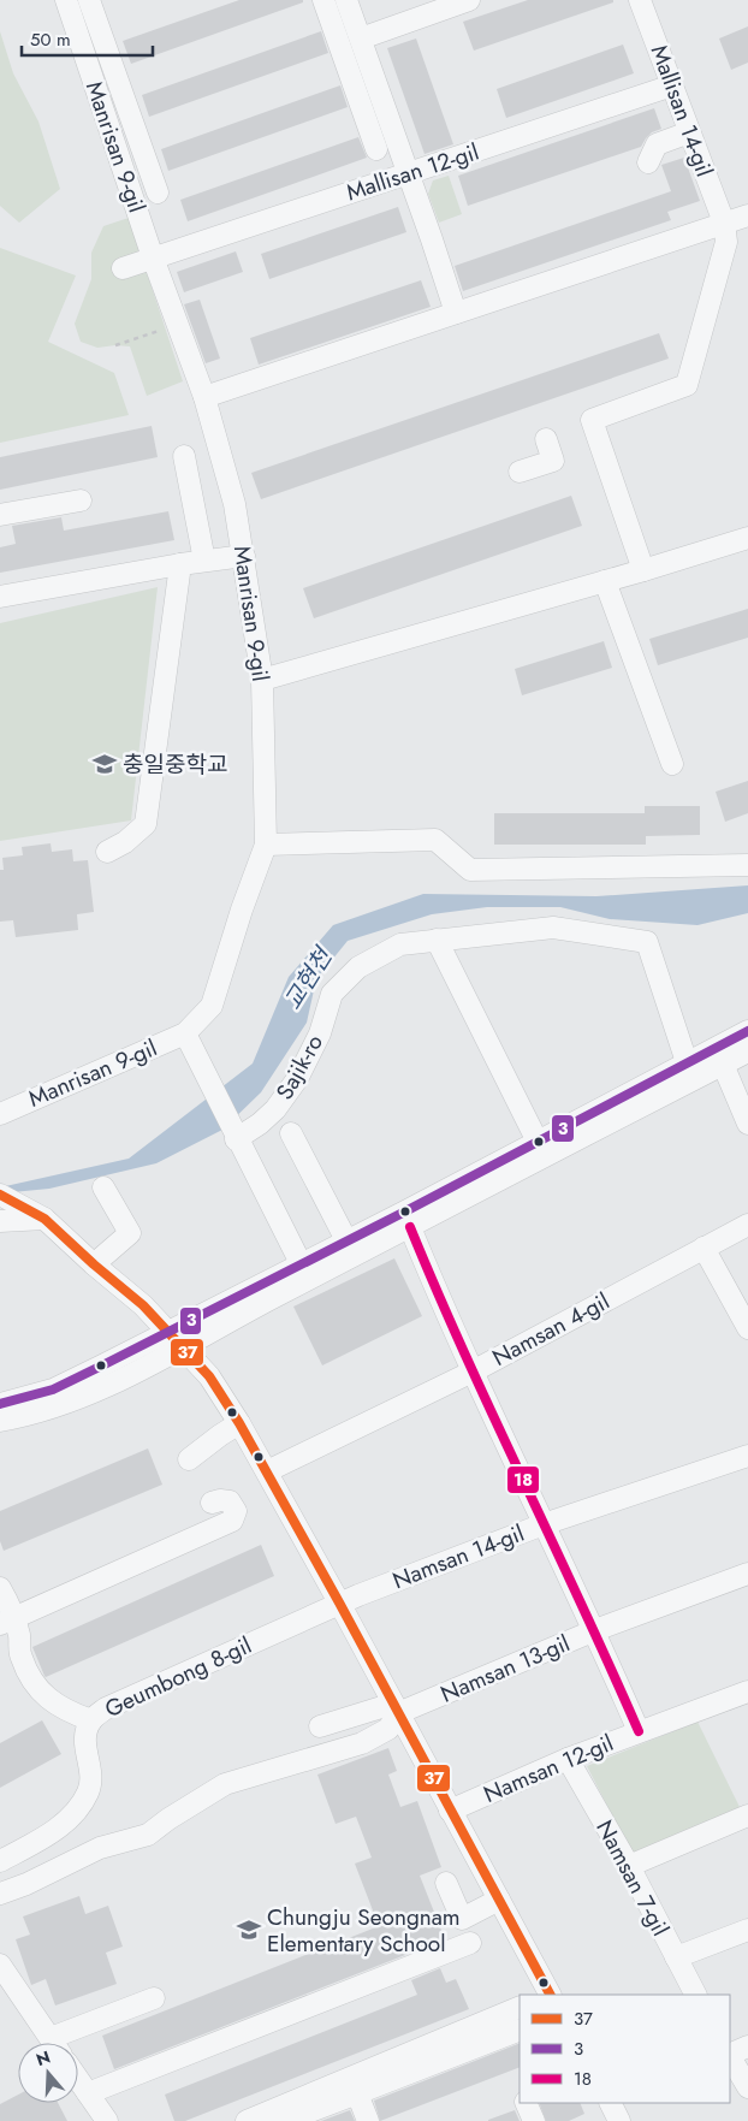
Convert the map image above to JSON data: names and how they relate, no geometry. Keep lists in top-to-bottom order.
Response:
{
  "streets": {
    "street": [
      "Mallisan 14-gil",
      "Manrisan 9-gil",
      "Mallisan 12-gil",
      "Sajik-ro",
      "Namsan 4-gil",
      "Namsan 14-gil",
      "Namsan 13-gil",
      "Geumbong 8-gil",
      "Namsan 12-gil",
      "Namsan 7-gil"
    ]
  },
  "crossings": [
    ["Mallisan 14-gil", "Mallisan 12-gil"],
    ["Manrisan 9-gil", "Mallisan 12-gil"],
    ["Namsan 14-gil", "Geumbong 8-gil"],
    ["Namsan 12-gil", "Namsan 7-gil"]
  ],
  "water": ["교현천"],
  "places": {
    "school or university": ["충일중학교", "Chungju Seongnam Elementary School"]
  },
  "lines": ["transit line 3", "transit line 37", "transit line 18"],
  "legend": ["37", "3", "18"],
  "scale_bar": "50 m",
  "north": "top"
}
